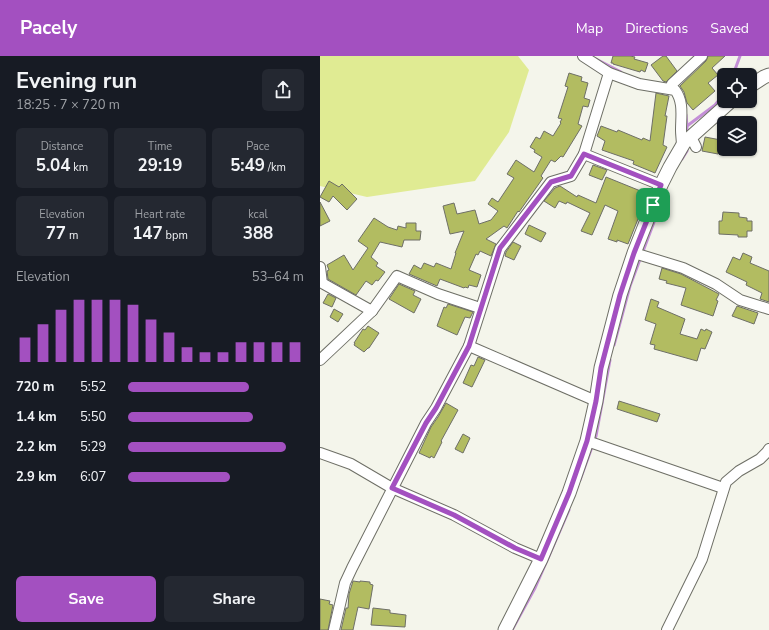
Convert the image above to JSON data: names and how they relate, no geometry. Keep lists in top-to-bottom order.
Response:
{
  "page": {
    "header": "Pacely",
    "nav": ["Map", "Directions", "Saved"],
    "heading": ["Evening run", "18:25 · 7 × 720 m"],
    "stats": [
      ["Distance", "5.04 km"],
      ["Time", "29:19"],
      ["Pace", "5:49 /km"],
      ["Elevation", "77 m"],
      ["Heart rate", "147 bpm"],
      ["kcal", "388"]
    ],
    "chart": ["Elevation", "53–64 m"],
    "list": [
      {
        "name": "720 m",
        "note": "5:52"
      },
      {
        "name": "1.4 km",
        "note": "5:50"
      },
      {
        "name": "2.2 km",
        "note": "5:29"
      },
      {
        "name": "2.9 km",
        "note": "6:07"
      }
    ],
    "buttons": ["Save", "Share"]
  }
}
